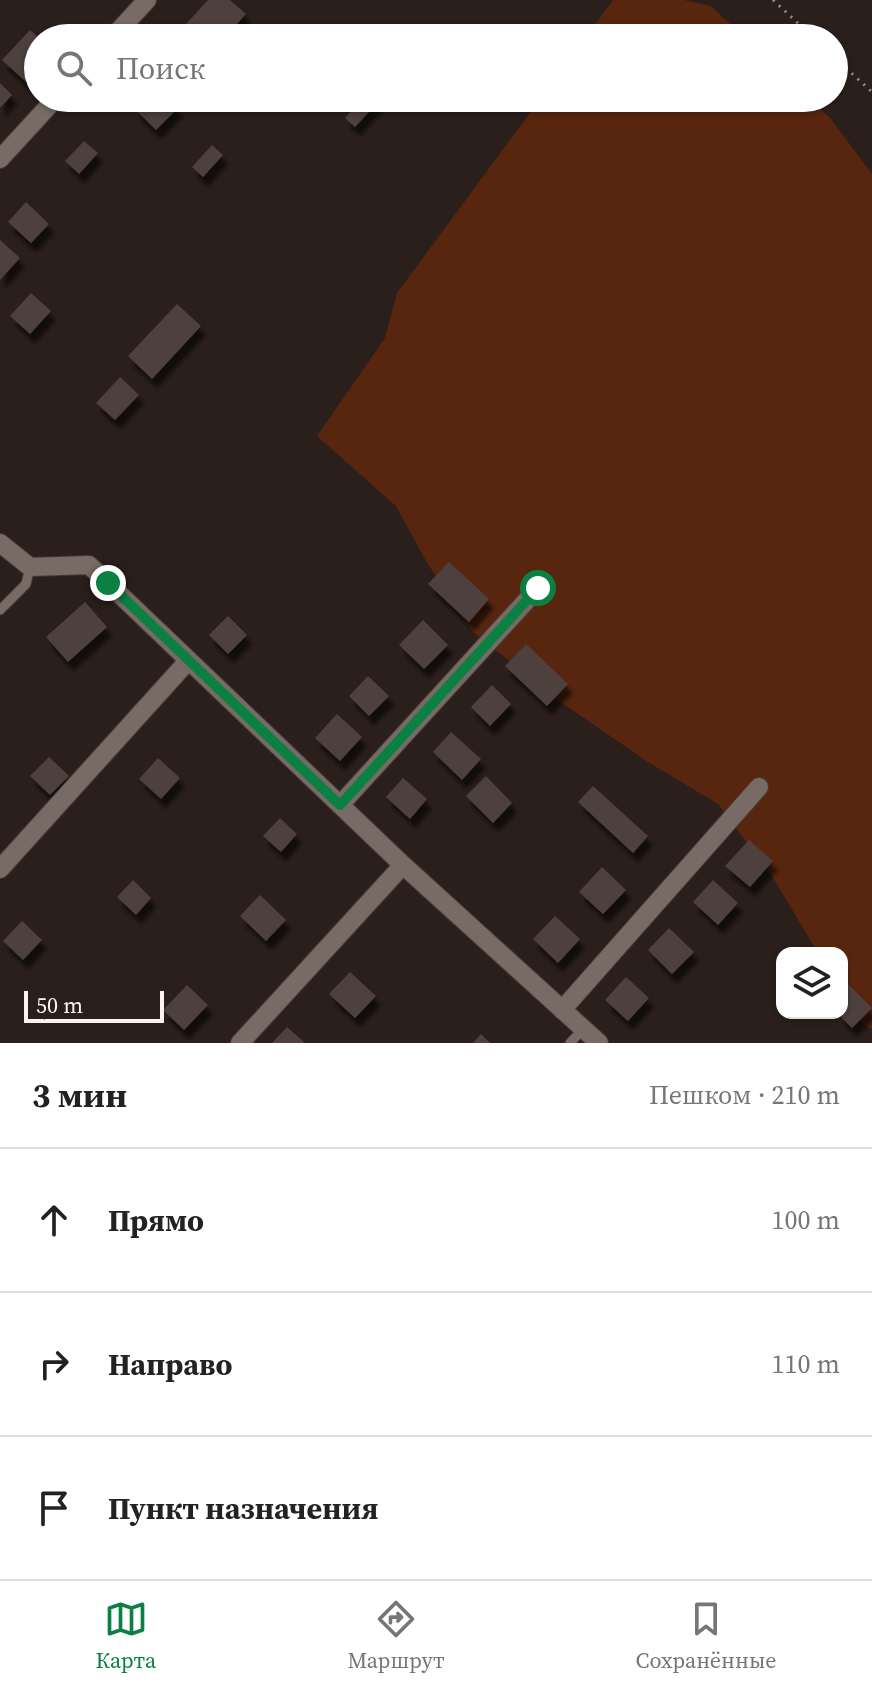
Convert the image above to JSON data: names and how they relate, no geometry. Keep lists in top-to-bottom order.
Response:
{
  "scale_bar": "50 m",
  "page": {
    "search": "Поиск",
    "scale": "50 m",
    "heading": ["3 мин", "Пешком · 210 m"],
    "list": [
      ["Прямо", "100 m"],
      ["Направо", "110 m"],
      "Пункт назначения"
    ],
    "nav": ["Карта", "Маршрут", "Сохранённые"]
  }
}
